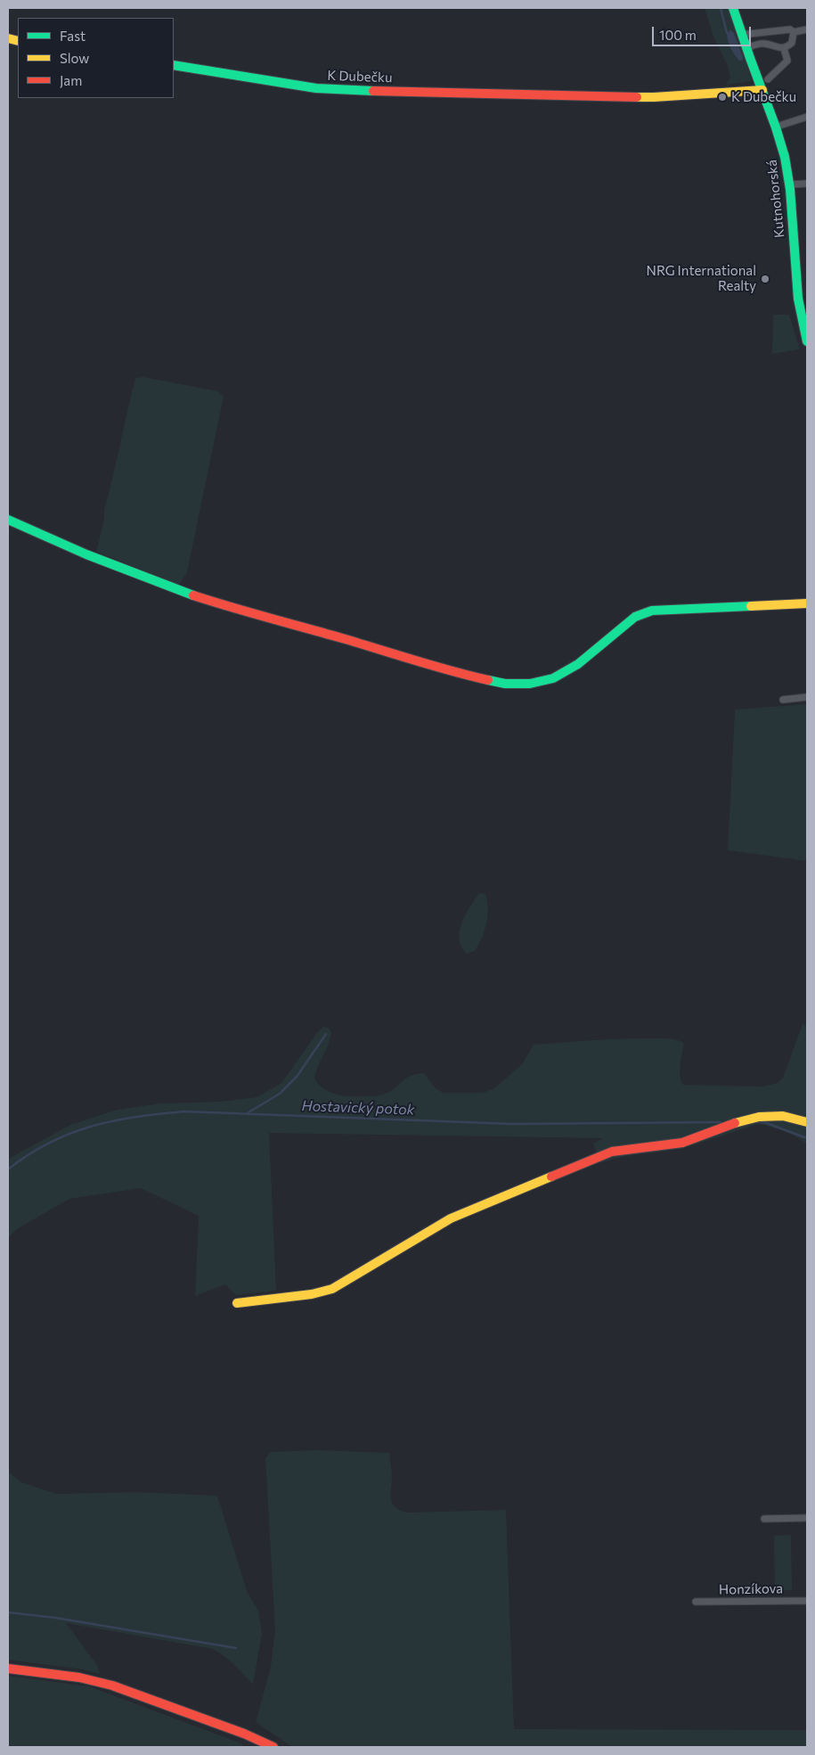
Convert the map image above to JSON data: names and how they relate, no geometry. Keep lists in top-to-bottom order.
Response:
{
  "streets": {
    "street": ["K Dubečku", "Kutnohorská", "Honzíkova"]
  },
  "crossings": [
    ["K Dubečku", "Kutnohorská"]
  ],
  "water": ["Hostavický potok"],
  "places": ["K Dubečku", "NRG International Realty"],
  "legend": ["Fast", "Slow", "Jam"],
  "scale_bar": "100 m"
}
